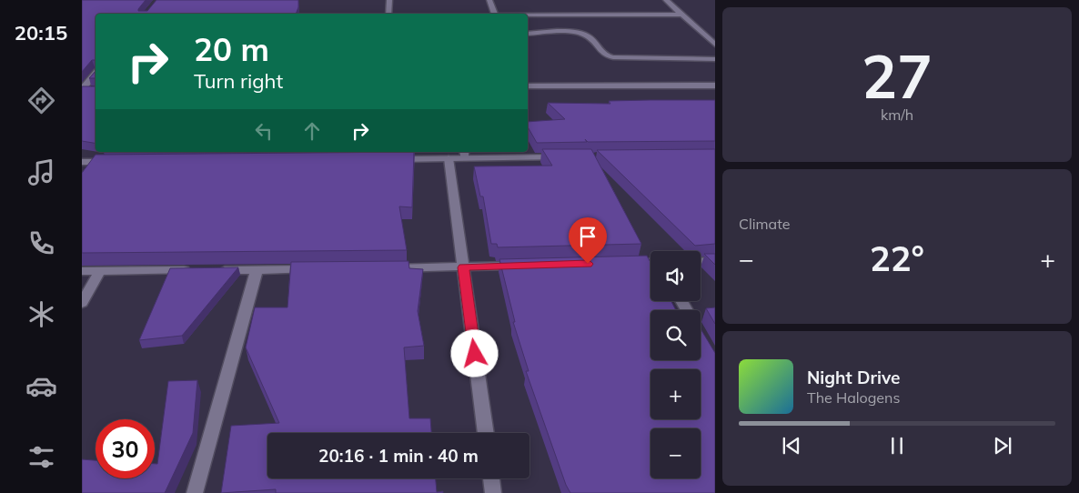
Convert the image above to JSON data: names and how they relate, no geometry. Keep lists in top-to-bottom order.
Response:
{
  "page": {
    "tabs": "20:15",
    "tile": [
      ["27", "km/h"],
      "Climate"
    ],
    "turn": ["20 m", "Turn right"],
    "heat": ["−", "22°", "+"],
    "map_buttons": ["+", "−"],
    "song": ["Night Drive", "The Halogens"],
    "limit": "30",
    "trip": "20:16 · 1 min · 40 m"
  }
}
